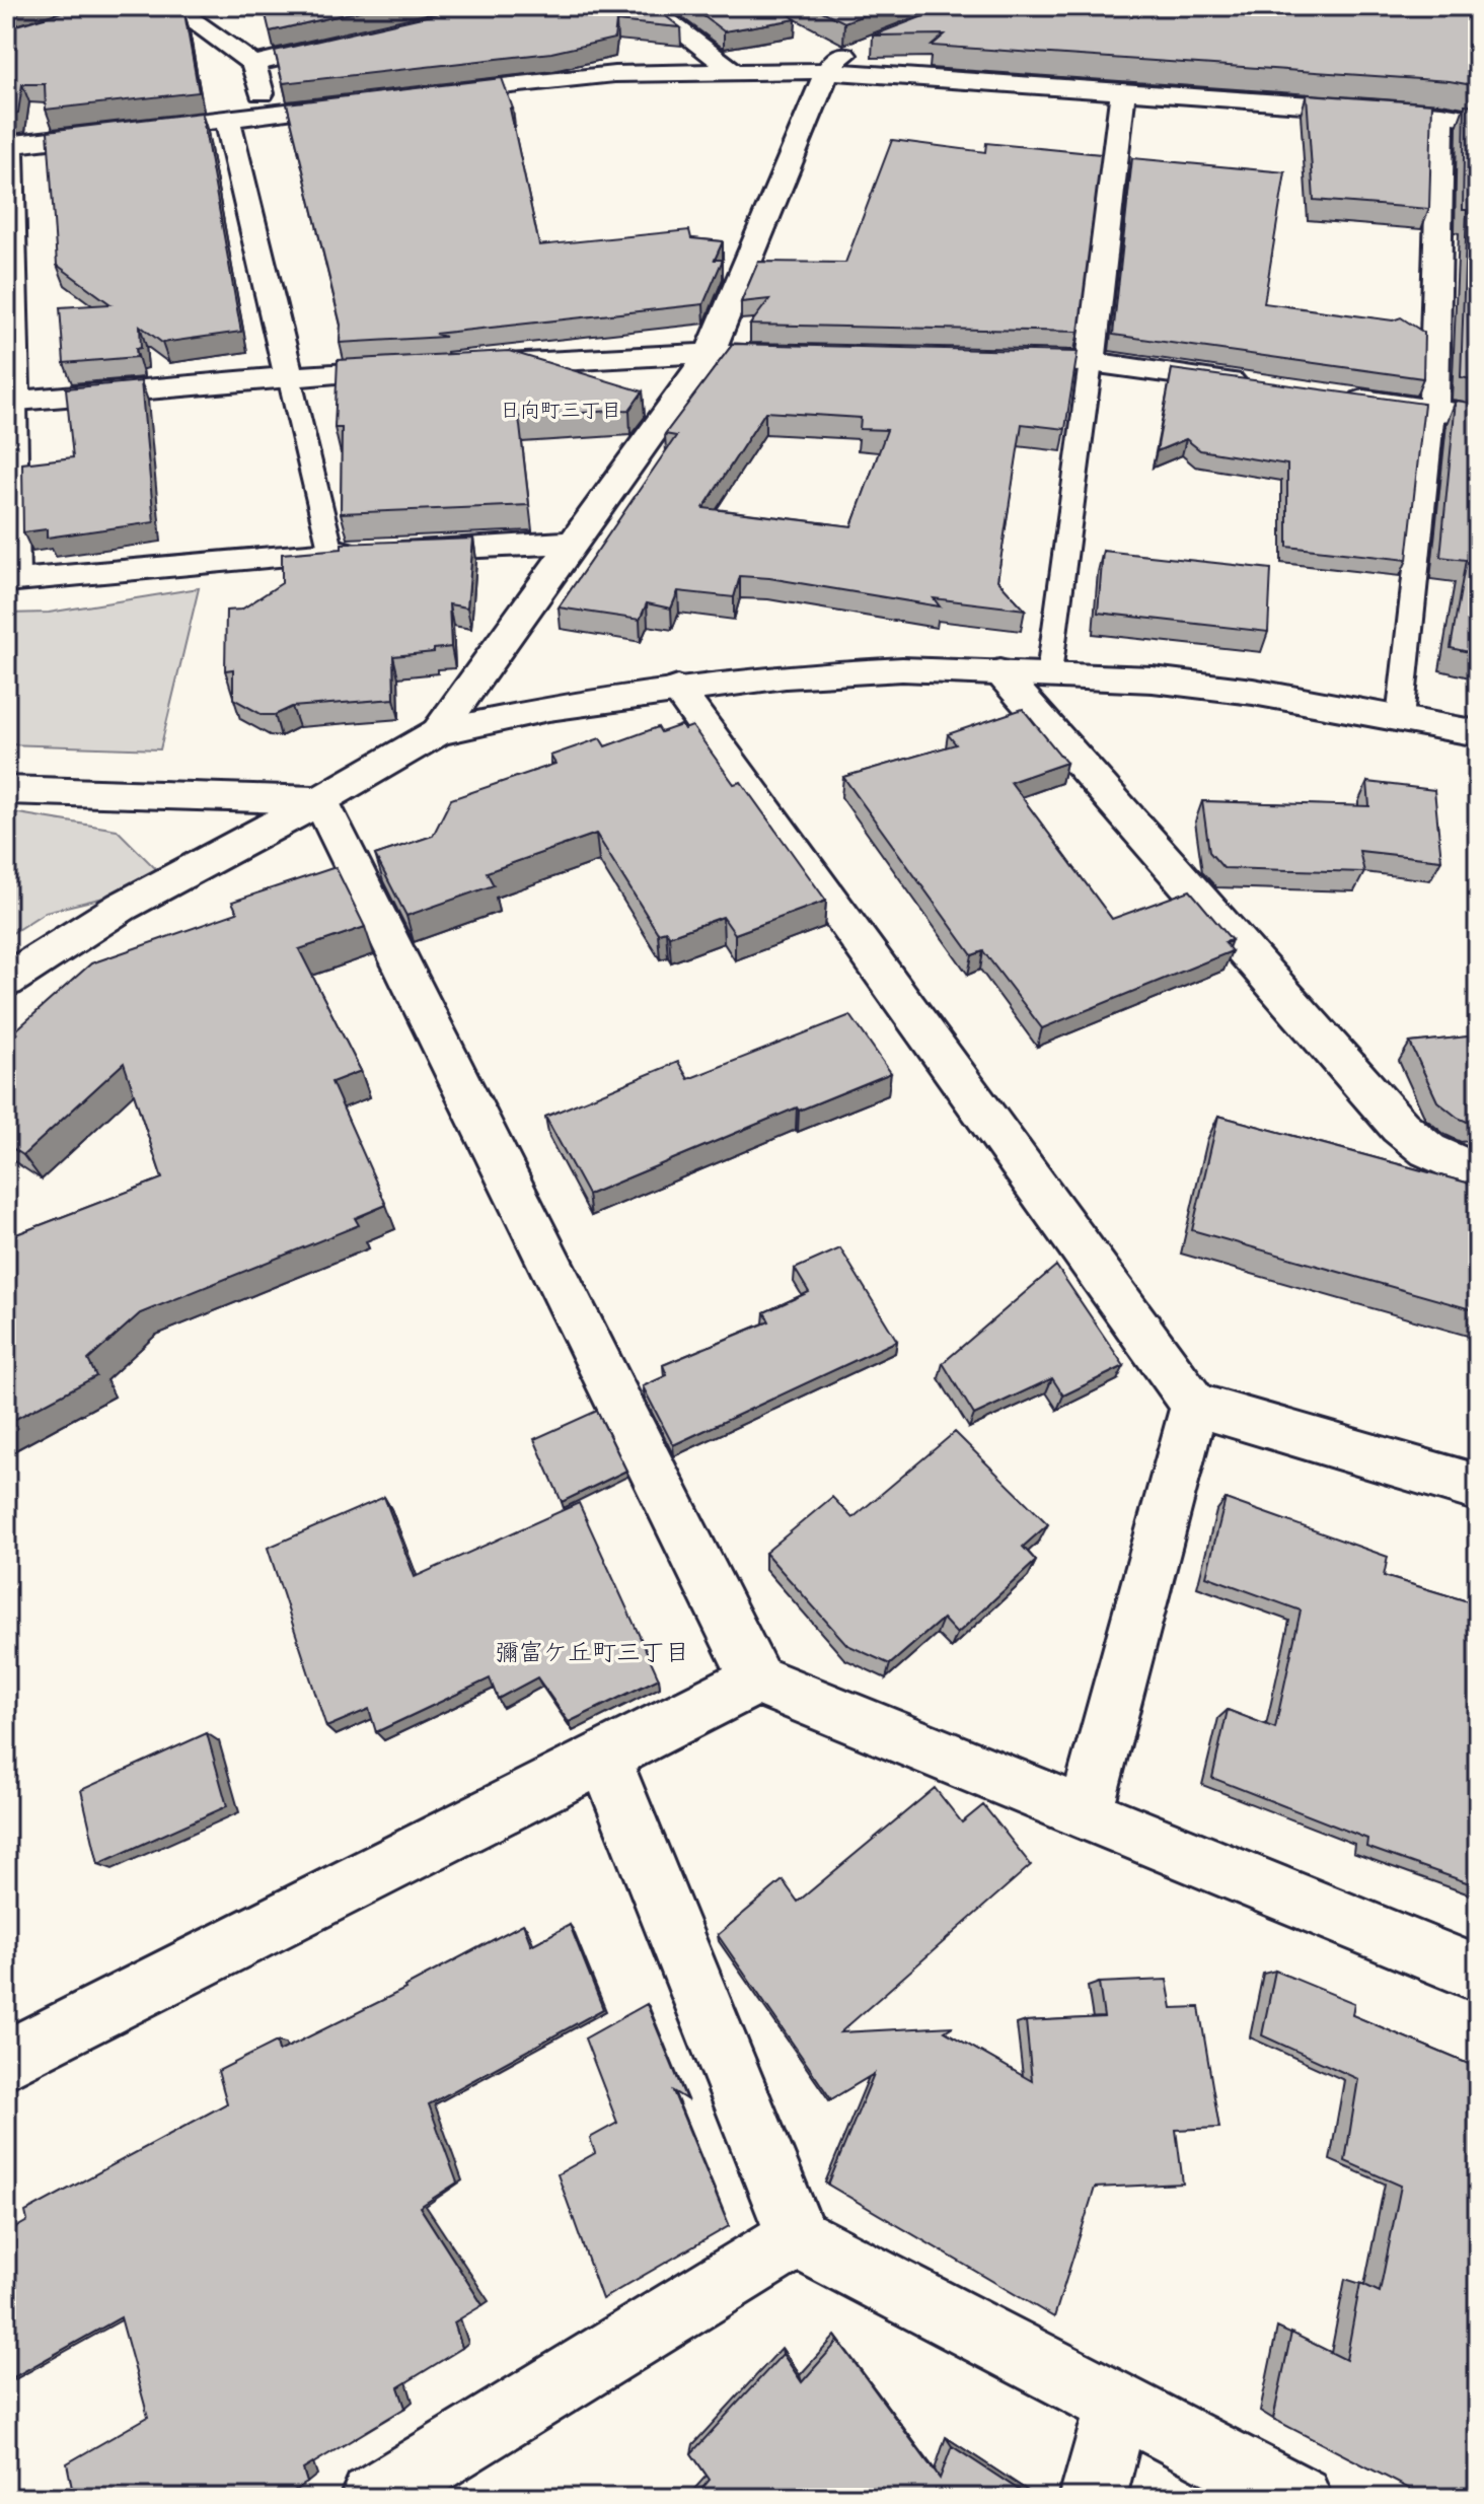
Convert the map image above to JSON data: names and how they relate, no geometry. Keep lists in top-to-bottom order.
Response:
{
  "districts": ["日向町三丁目", "彌富ケ丘町三丁目"]
}
